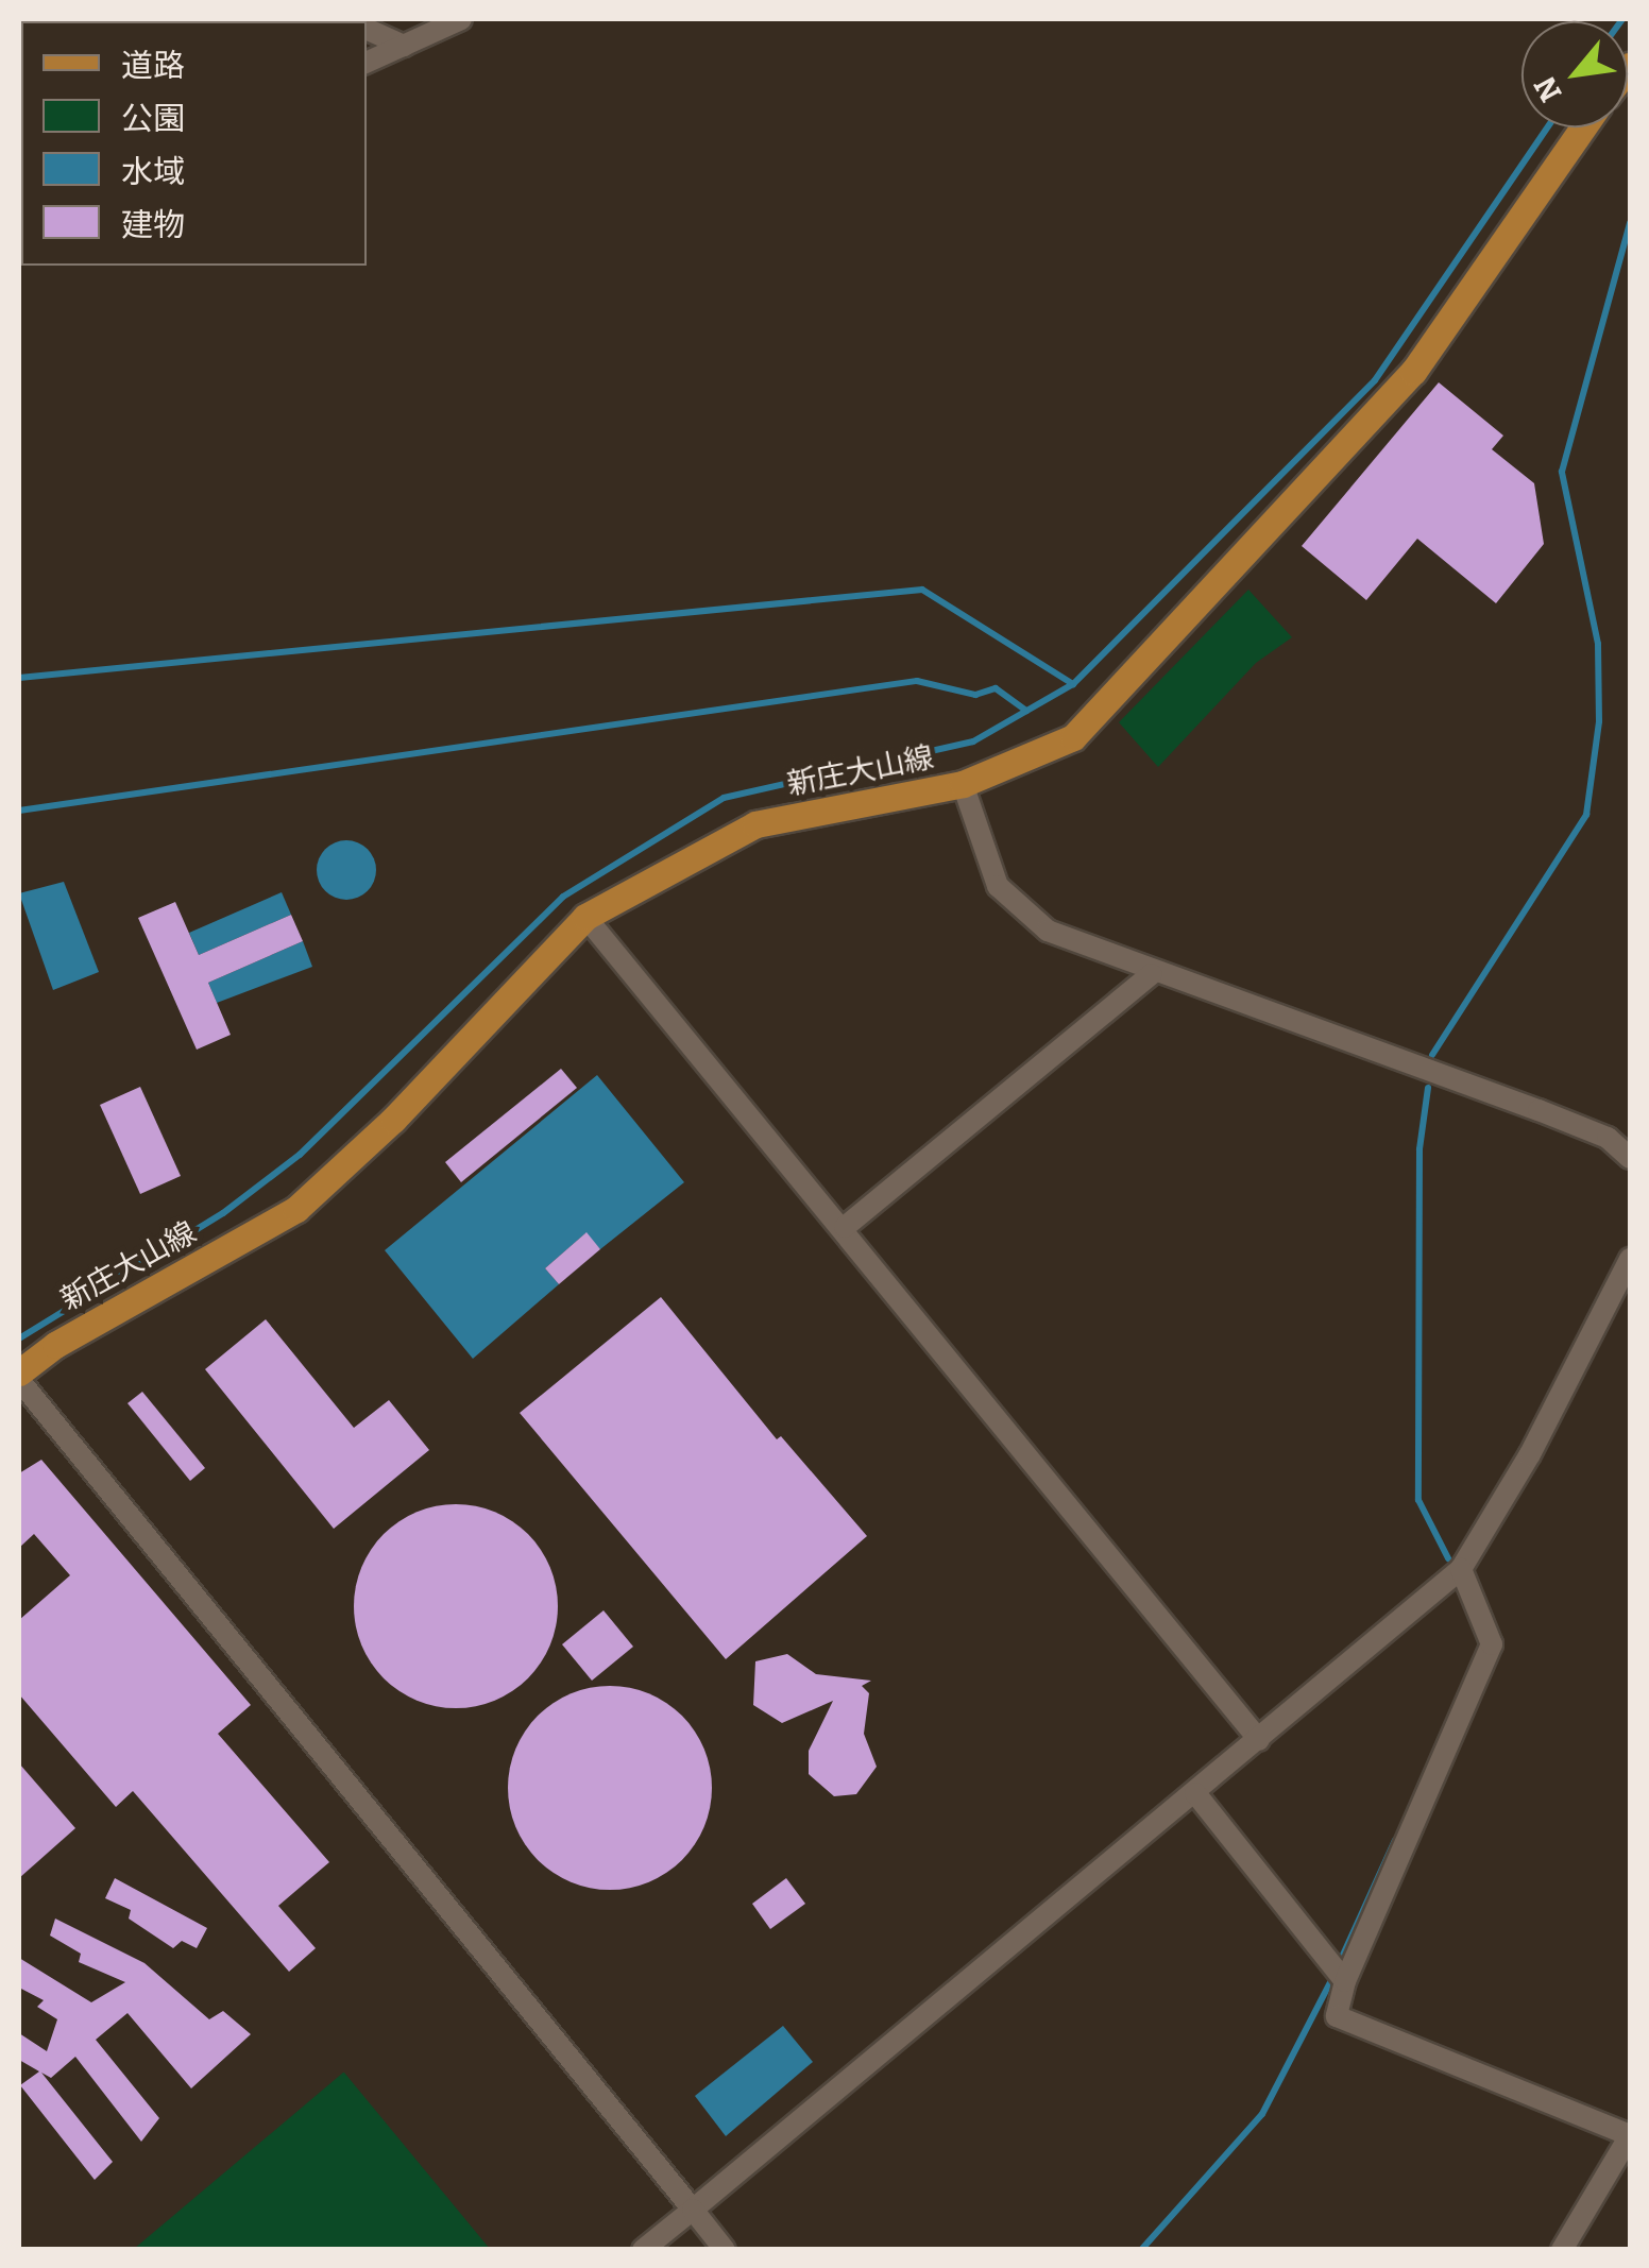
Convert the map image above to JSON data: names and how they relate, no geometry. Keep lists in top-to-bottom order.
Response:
{
  "streets": {
    "main road": ["新庄大山線"]
  },
  "legend": [
    "道路",
    "公園",
    "水域",
    "建物"
  ],
  "north": "bottom left"
}
